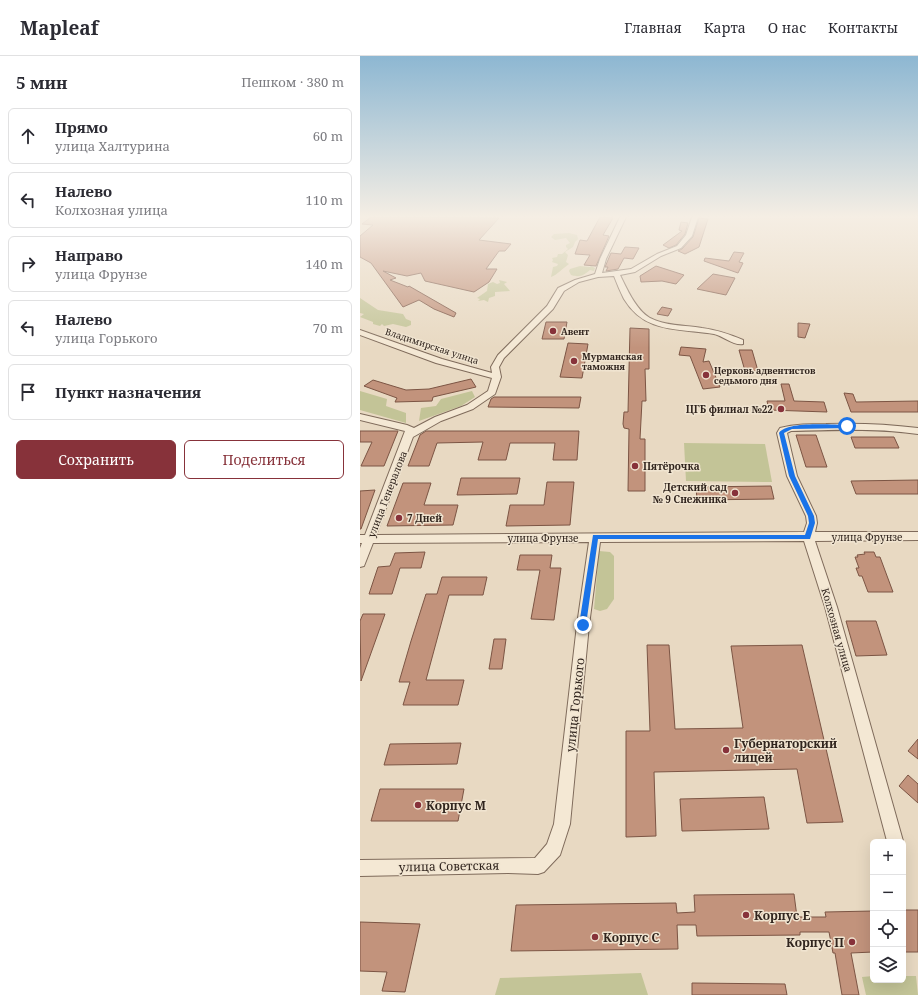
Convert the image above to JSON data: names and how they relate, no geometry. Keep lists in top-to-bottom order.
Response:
{
  "streets": {
    "street": [
      "Владимирская улица",
      "улица Генералова",
      "улица Фрунзе",
      "Колхозная улица",
      "улица Горького",
      "улица Советская"
    ]
  },
  "crossings": [
    ["улица Генералова", "улица Фрунзе"],
    ["улица Фрунзе", "Колхозная улица"],
    ["улица Фрунзе", "улица Горького"],
    ["улица Горького", "улица Советская"]
  ],
  "places": [
    "Авент",
    "Мурманская таможня",
    "Церковь адвентистов седьмого дня",
    "ЦГБ филиал №22",
    "Пятёрочка",
    "Детский сад № 9 Снежинка",
    "7 Дней",
    "Губернаторский лицей",
    "Корпус M",
    "Корпус Е",
    "Корпус С",
    "Корпус П"
  ],
  "page": {
    "header": "Mapleaf",
    "nav": [
      "Главная",
      "Карта",
      "О нас",
      "Контакты"
    ],
    "heading": ["5 мин", "Пешком · 380 m"],
    "list": [
      ["Прямо", "улица Халтурина", "60 m"],
      ["Налево", "Колхозная улица", "110 m"],
      ["Направо", "улица Фрунзе", "140 m"],
      ["Налево", "улица Горького", "70 m"],
      "Пункт назначения"
    ],
    "buttons": ["Сохранить", "Поделиться"],
    "map_buttons": ["+", "−"]
  }
}
